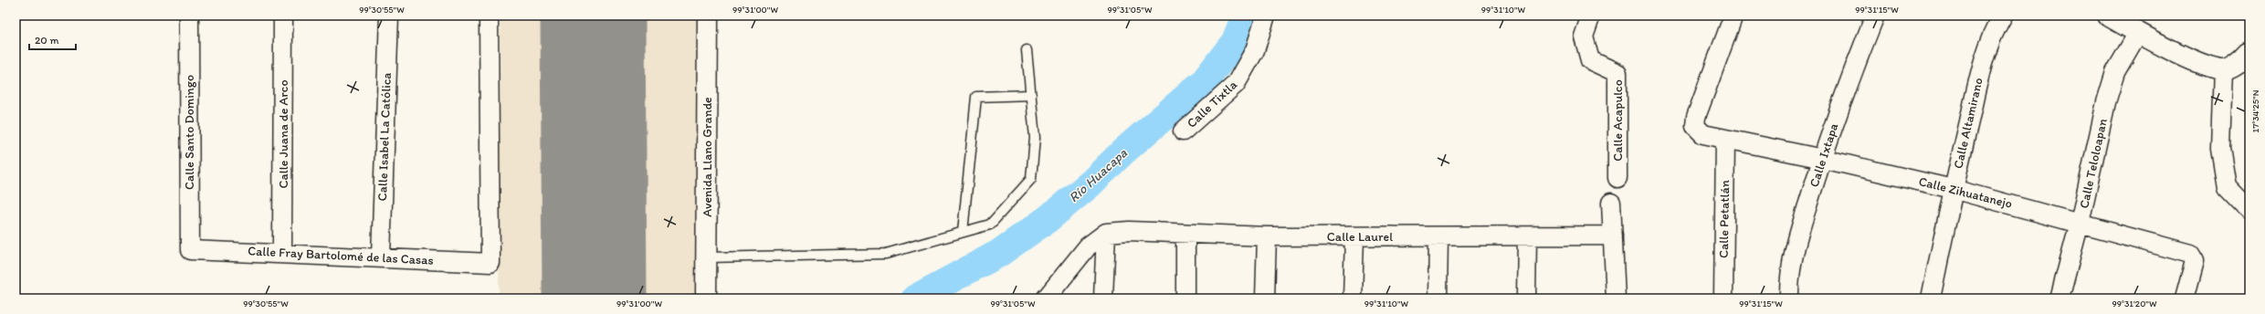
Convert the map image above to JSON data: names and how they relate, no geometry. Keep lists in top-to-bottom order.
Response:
{
  "streets": {
    "street": [
      "Calle Tixtla",
      "Calle Acapulco",
      "Calle Altamirano",
      "Calle Santo Domingo",
      "Calle Juana de Arco",
      "Calle Isabel La Católica",
      "Calle Ixtapa",
      "Avenida Llano Grande",
      "Calle Teloloapan",
      "Calle Zihuatanejo",
      "Calle Petatlán",
      "Calle Laurel",
      "Calle Fray Bartolomé de las Casas"
    ]
  },
  "crossings": [
    ["Calle Altamirano", "Calle Zihuatanejo"],
    ["Calle Santo Domingo", "Calle Fray Bartolomé de las Casas"],
    ["Calle Juana de Arco", "Calle Fray Bartolomé de las Casas"],
    ["Calle Isabel La Católica", "Calle Fray Bartolomé de las Casas"],
    ["Calle Ixtapa", "Calle Zihuatanejo"],
    ["Calle Teloloapan", "Calle Zihuatanejo"],
    ["Calle Zihuatanejo", "Calle Petatlán"]
  ],
  "water": ["Río Huacapa"],
  "scale_bar": "20 m",
  "coordinates": [
    "99°30'55\"W",
    "99°31'00\"W",
    "99°31'05\"W",
    "99°31'10\"W",
    "99°31'15\"W",
    "17°34'25\"N",
    "99°31'20\"W"
  ]
}
